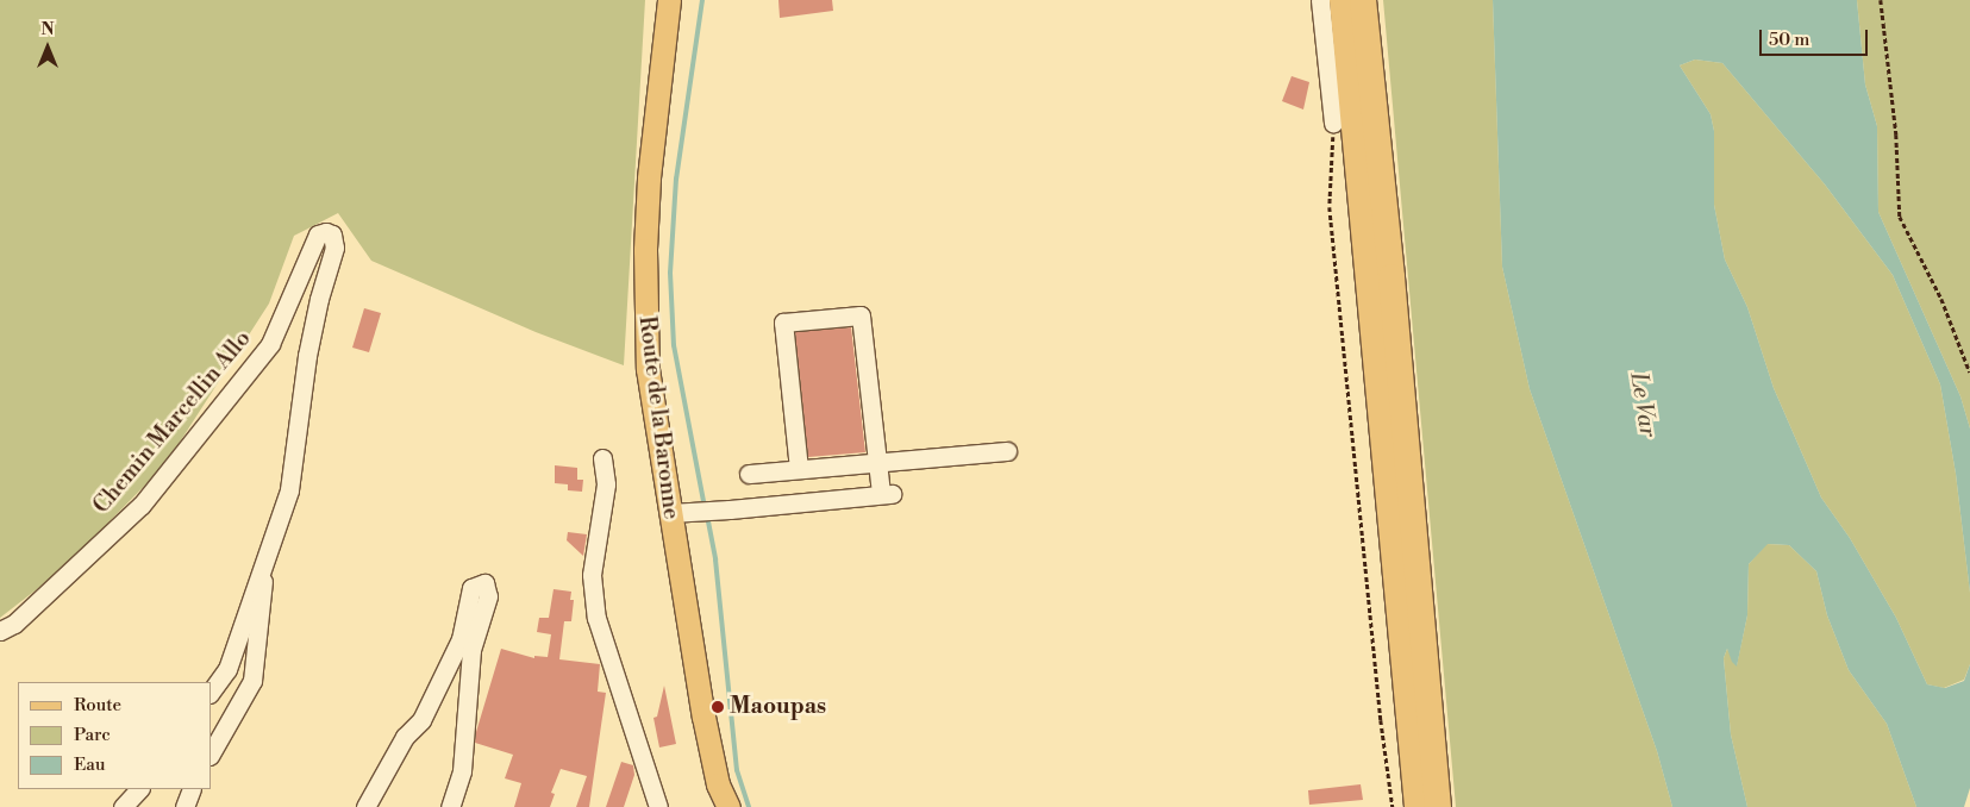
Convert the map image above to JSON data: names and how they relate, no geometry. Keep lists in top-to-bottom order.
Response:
{
  "streets": {
    "main road": ["Route de la Baronne"],
    "street": ["Chemin Marcellin Allo"]
  },
  "water": ["Le Var"],
  "places": ["Maoupas"],
  "legend": ["Route", "Parc", "Eau"],
  "scale_bar": "50 m",
  "north": "top"
}
